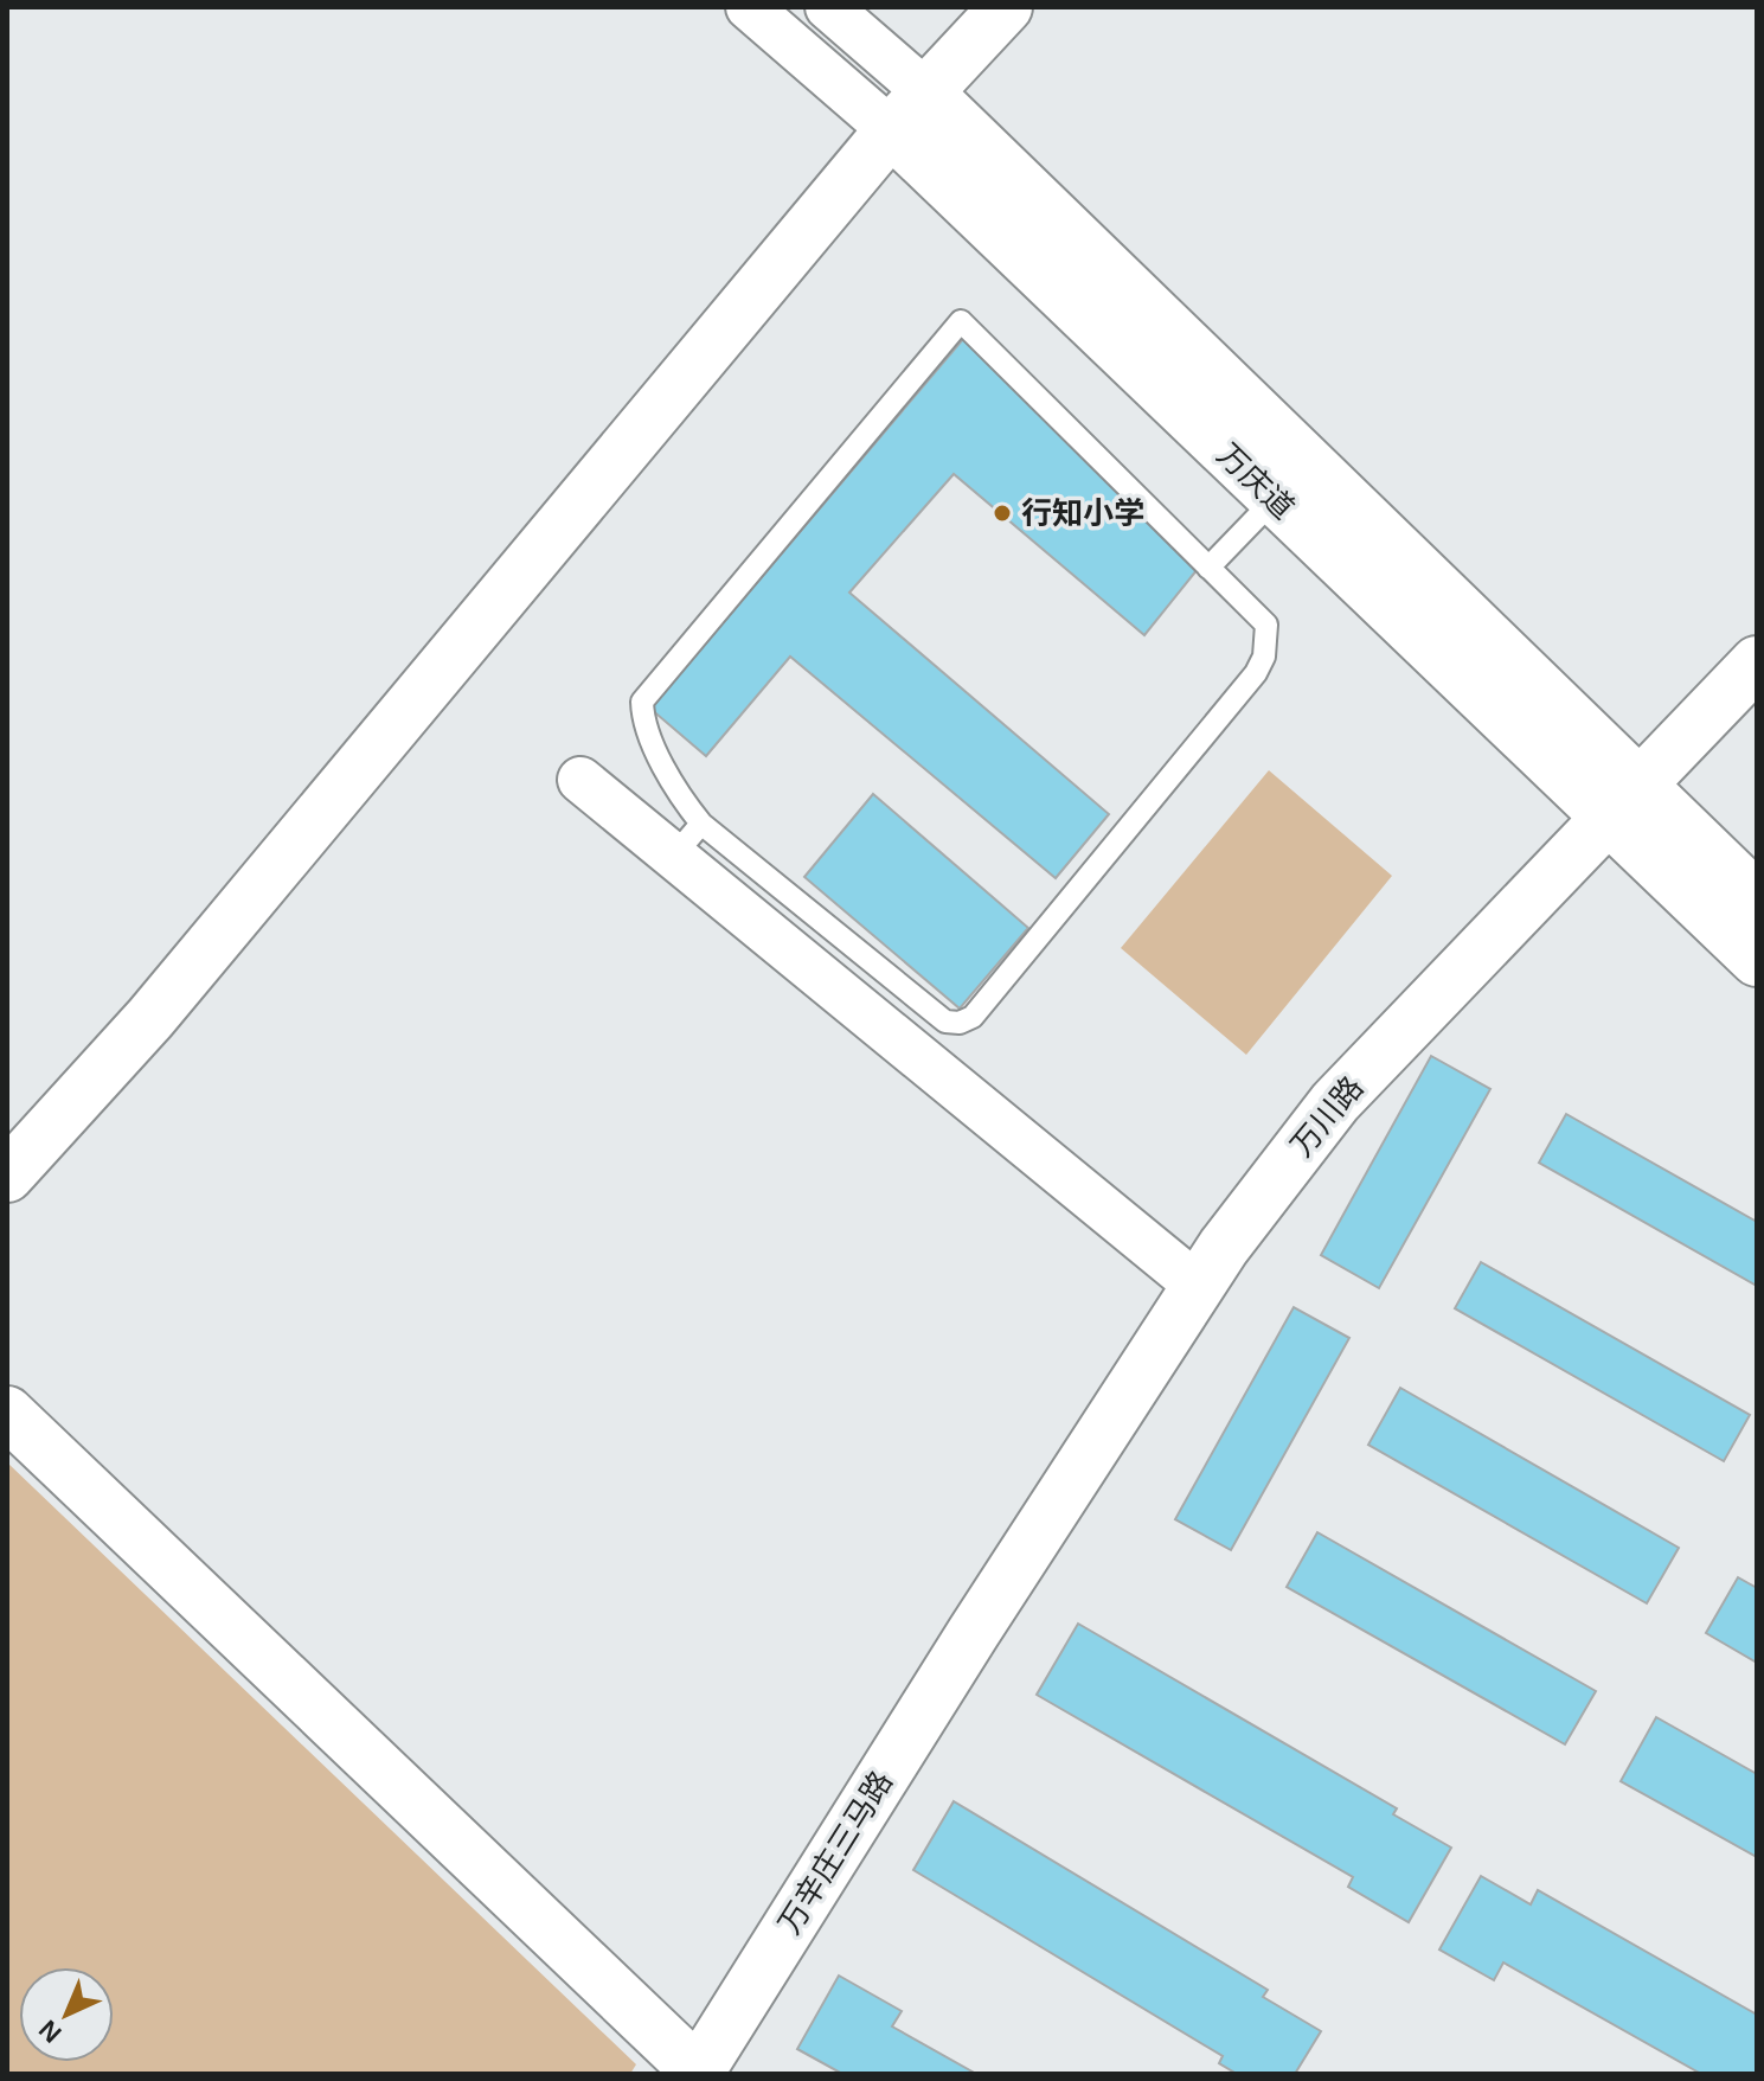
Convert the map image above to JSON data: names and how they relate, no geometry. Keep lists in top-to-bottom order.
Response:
{
  "streets": {
    "street": ["万庆道", "万川路", "万辛庄三马路"]
  },
  "crossings": [
    ["万庆道", "万川路"],
    ["万川路", "万辛庄三马路"]
  ],
  "places": ["行知小学"],
  "north": "bottom left"
}
